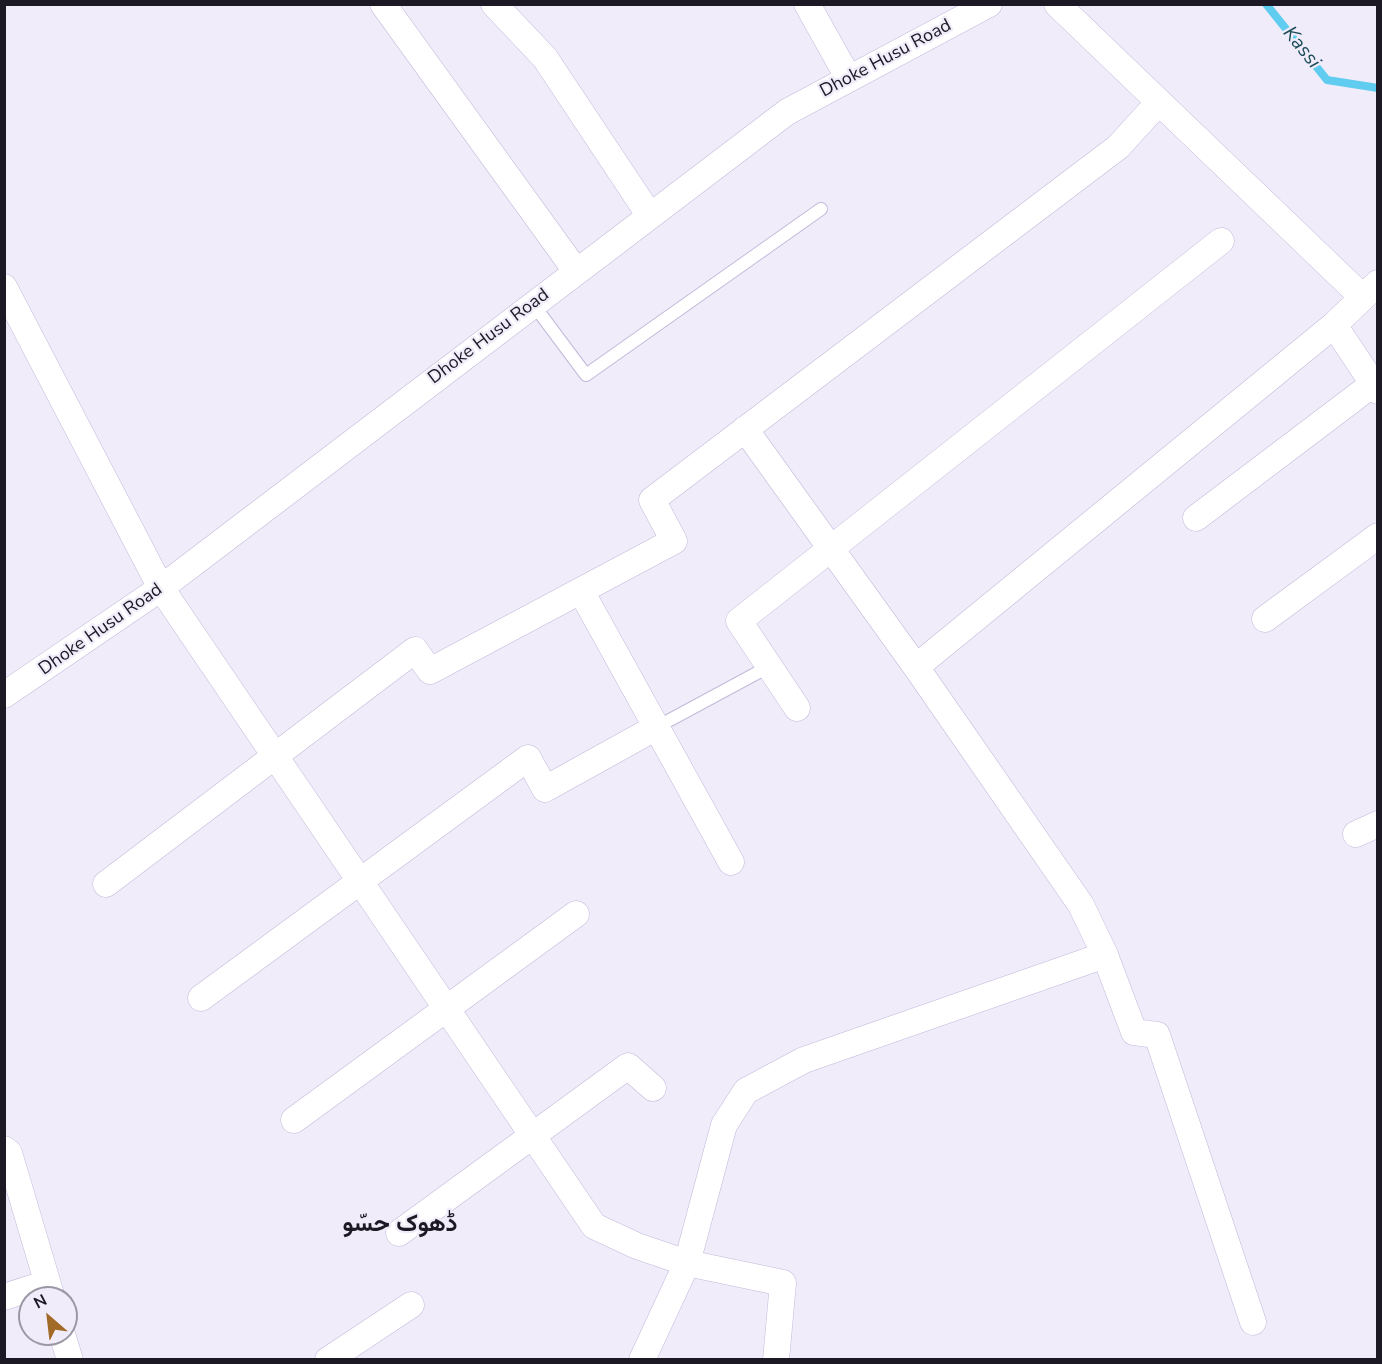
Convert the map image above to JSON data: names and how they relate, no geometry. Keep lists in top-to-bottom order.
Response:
{
  "streets": {
    "street": ["Dhoke Husu Road"]
  },
  "districts": ["ڈھوک حسّو"],
  "water": ["Kassi"],
  "north": "top left"
}
